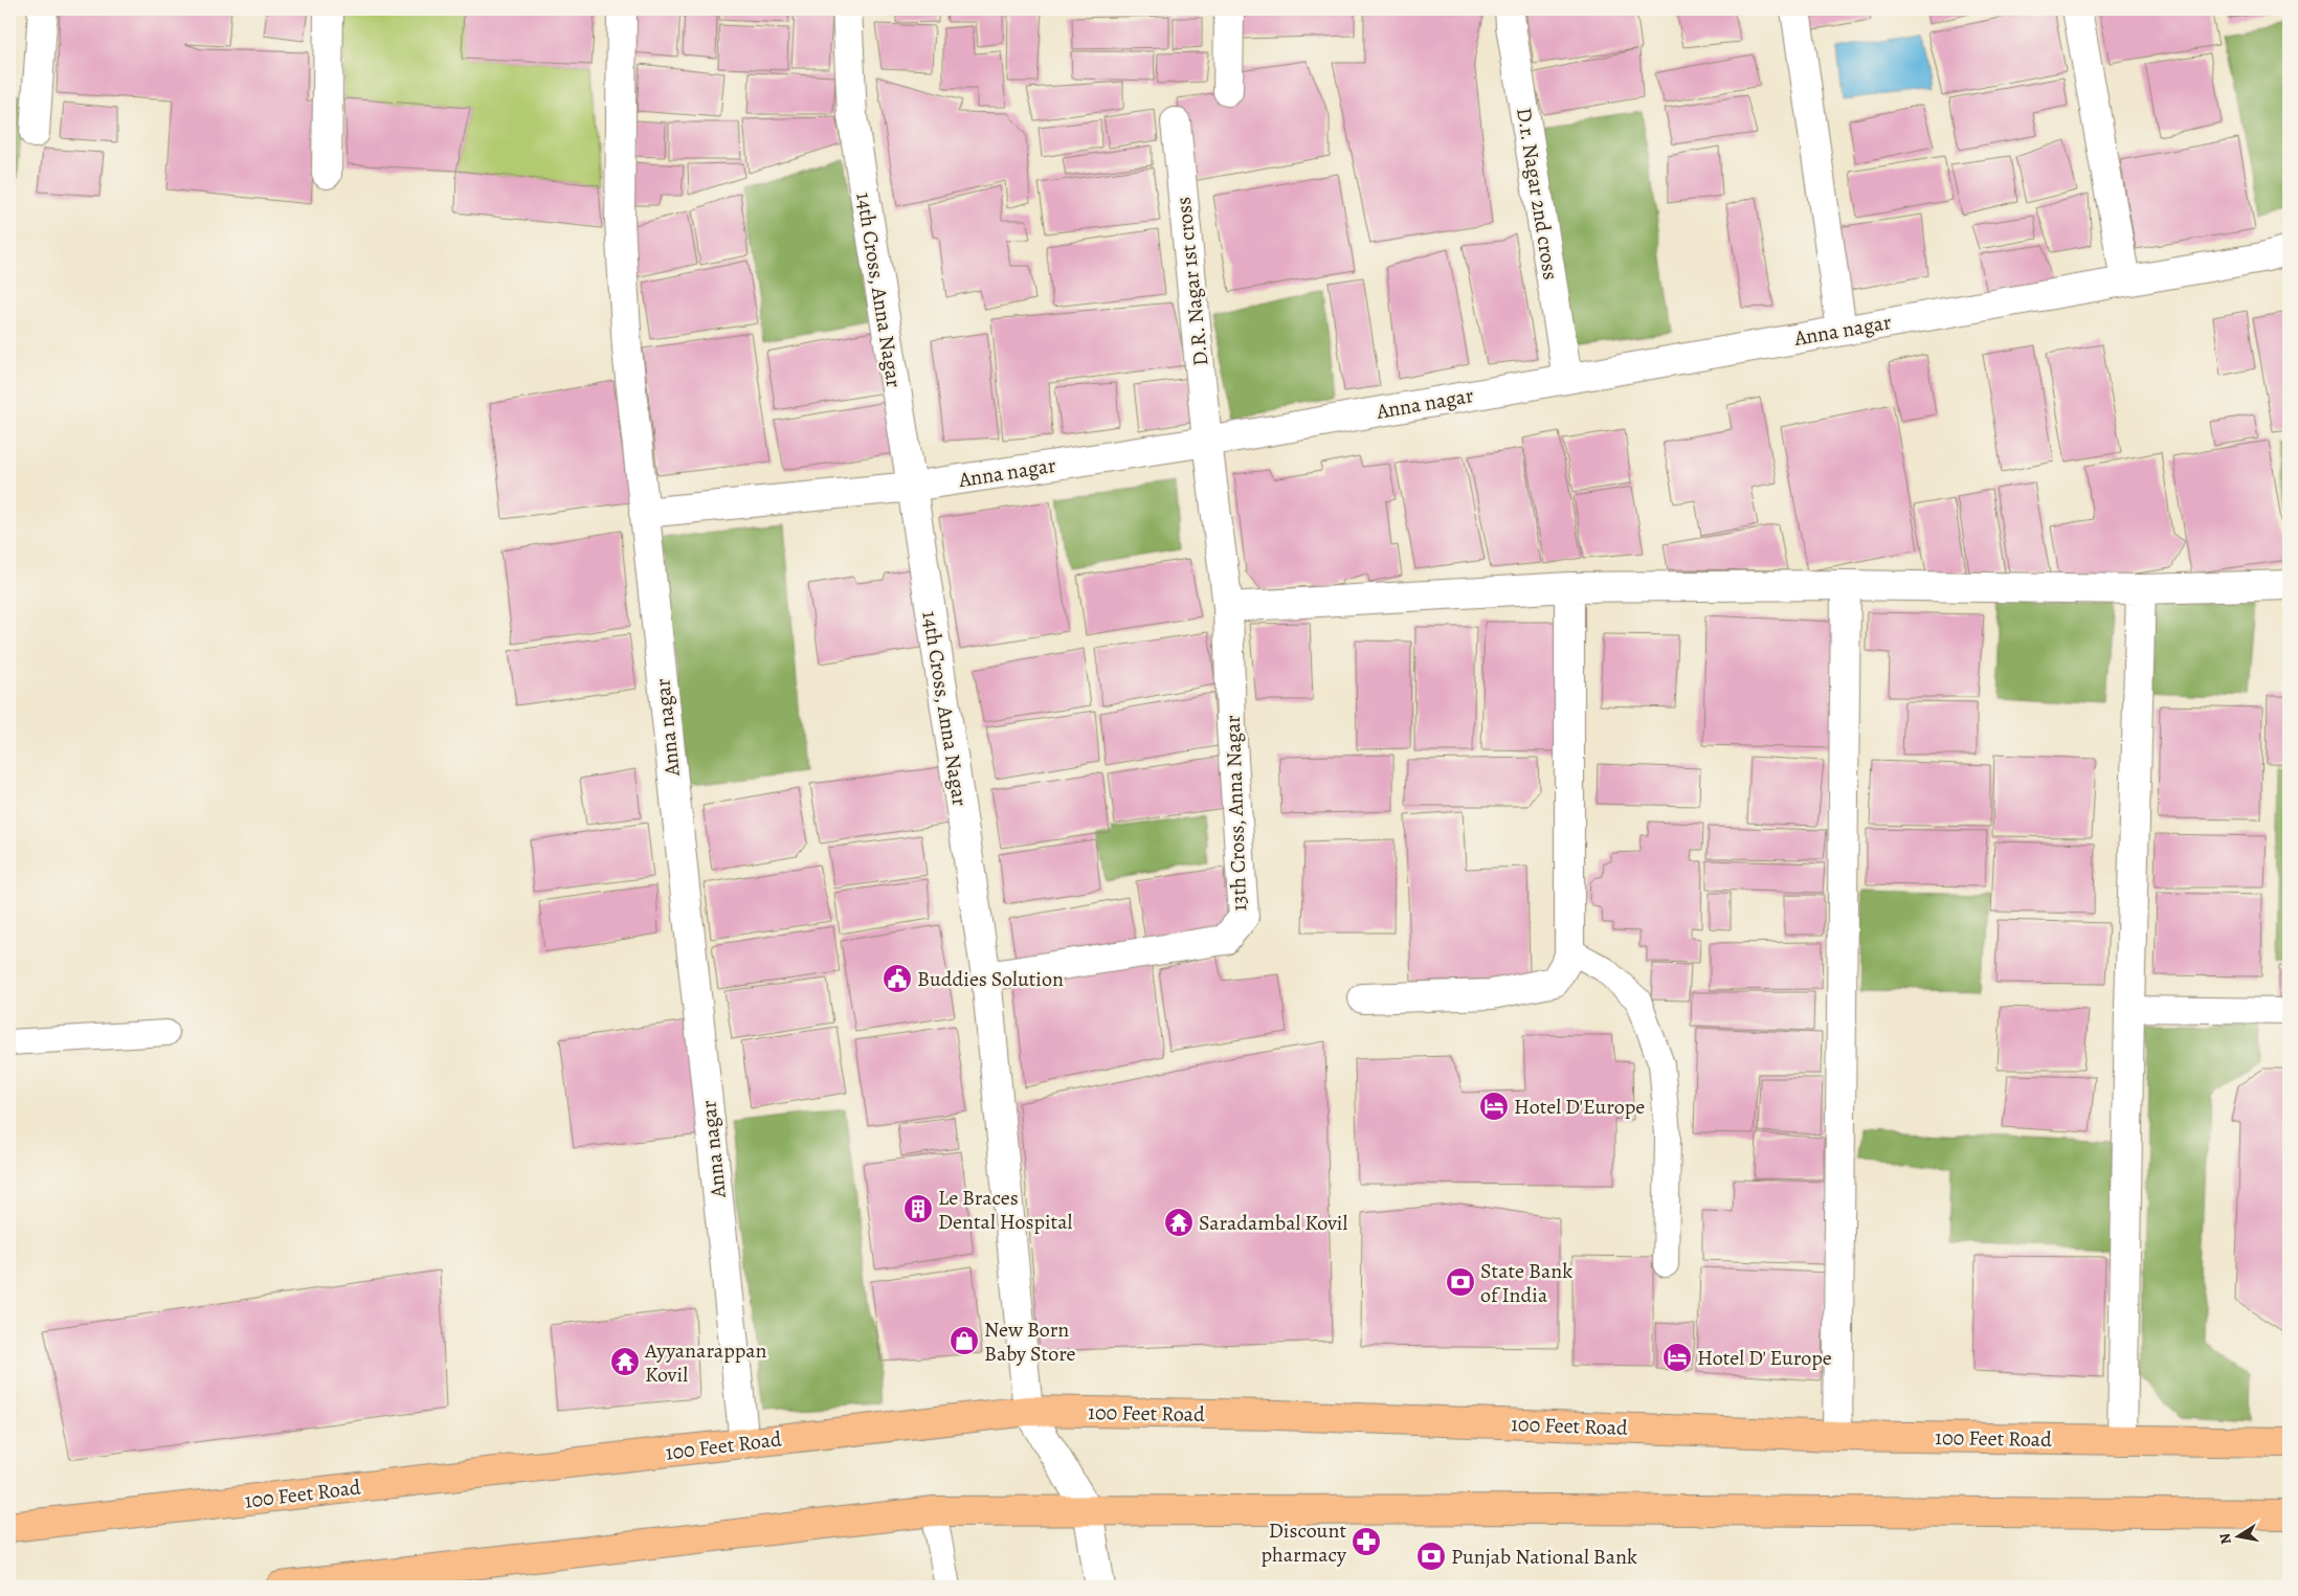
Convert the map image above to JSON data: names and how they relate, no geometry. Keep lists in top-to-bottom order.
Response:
{
  "streets": {
    "highway": ["100 Feet Road"],
    "street": [
      "D.r. Nagar 2nd cross",
      "D.R. Nagar 1st cross",
      "14th Cross, Anna Nagar",
      "Anna nagar",
      "13th Cross, Anna Nagar"
    ]
  },
  "crossings": [
    ["D.r. Nagar 2nd cross", "Anna nagar"],
    ["D.R. Nagar 1st cross", "Anna nagar"],
    ["D.R. Nagar 1st cross", "13th Cross, Anna Nagar"],
    ["14th Cross, Anna Nagar", "Anna nagar"],
    ["14th Cross, Anna Nagar", "13th Cross, Anna Nagar"],
    ["14th Cross, Anna Nagar", "100 Feet Road"],
    ["Anna nagar", "13th Cross, Anna Nagar"],
    ["Anna nagar", "100 Feet Road"]
  ],
  "places": {
    "public building": ["Buddies Solution"],
    "hotel": ["Hotel D'Europe", "Hotel D' Europe"],
    "building": ["Le Braces Dental Hospital"],
    "temple": ["Saradambal Kovil", "Ayyanarappan Kovil"],
    "bank": ["State Bank of India", "Punjab National Bank"],
    "shop": ["New Born Baby Store"],
    "pharmacy": ["Discount pharmacy"]
  },
  "north": "left"
}
